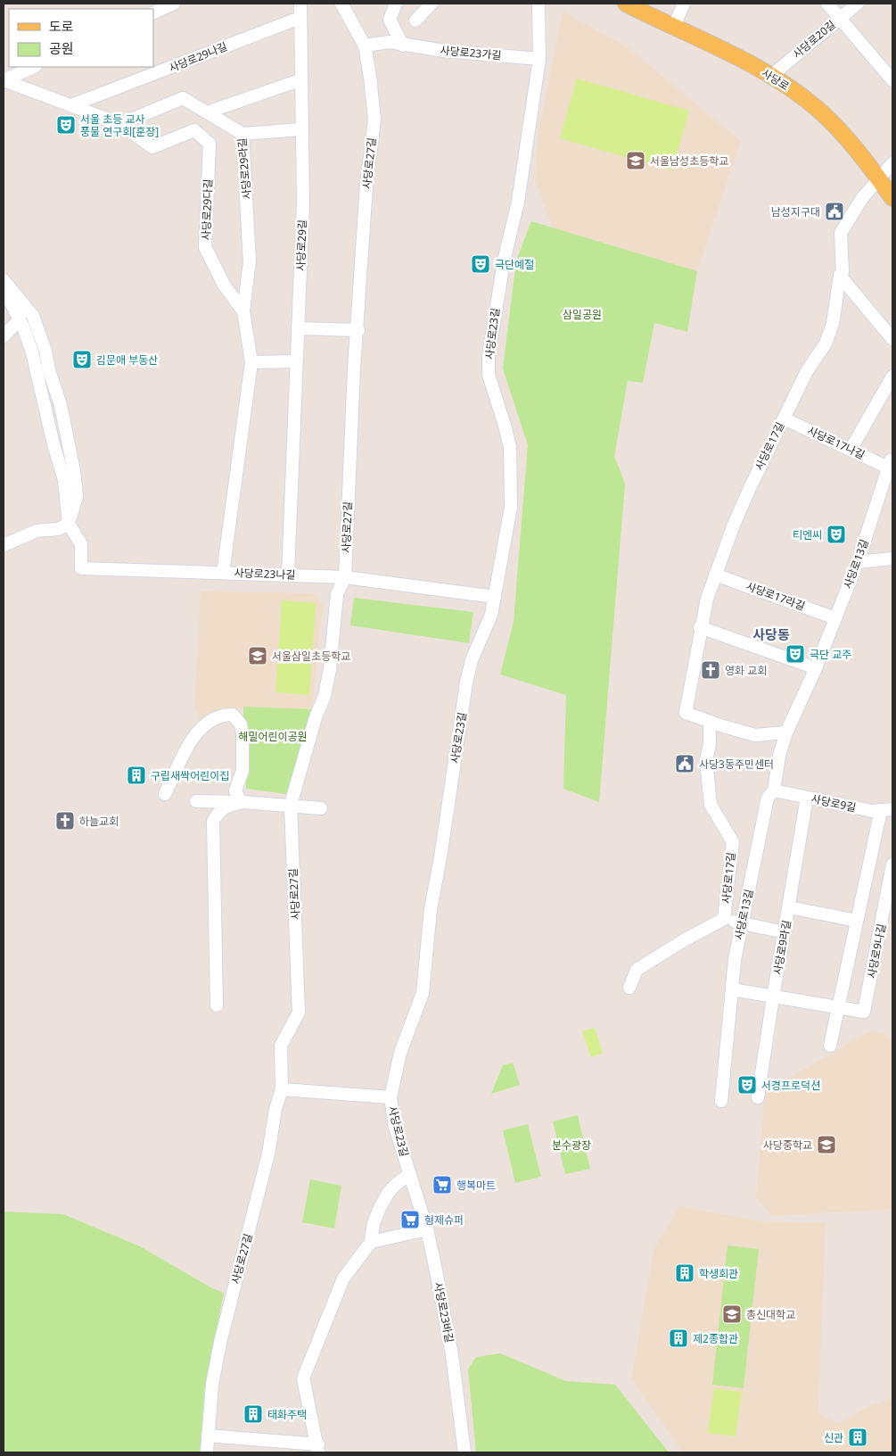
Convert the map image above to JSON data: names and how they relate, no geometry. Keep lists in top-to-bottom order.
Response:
{
  "streets": {
    "main road": ["사당로"],
    "street": [
      "사당로20길",
      "사당로23가길",
      "사당로29나길",
      "사당로27길",
      "사당로29라길",
      "사당로29다길",
      "사당로29길",
      "사당로23길",
      "사당로17나길",
      "사당로17길",
      "사당로13길",
      "사당로23나길",
      "사당로17라길",
      "사당로9길",
      "사당로9라길",
      "사당로9나길",
      "사당로23바길"
    ]
  },
  "crossings": [
    ["사당로20길", "사당로"],
    ["사당로23가길", "사당로27길"],
    ["사당로23가길", "사당로23길"],
    ["사당로29나길", "사당로29다길"],
    ["사당로29나길", "사당로29길"],
    ["사당로", "사당로17길"],
    ["사당로27길", "사당로23나길"],
    ["사당로29라길", "사당로29다길"],
    ["사당로29다길", "사당로23나길"],
    ["사당로29길", "사당로23나길"],
    ["사당로23길", "사당로23나길"],
    ["사당로23길", "사당로23바길"],
    ["사당로17나길", "사당로17길"],
    ["사당로17나길", "사당로13길"],
    ["사당로17길", "사당로17라길"],
    ["사당로13길", "사당로17라길"],
    ["사당로13길", "사당로9길"],
    ["사당로9길", "사당로9라길"]
  ],
  "districts": ["사당동"],
  "parks": ["삼일공원", "해밀어린이공원", "분수광장"],
  "places": {
    "theatre": [
      "서울 초등 교사 풍물 연구회[훈장]",
      "극단예절",
      "김문애 부동산",
      "티엔씨",
      "극단 교주",
      "서경프로덕션"
    ],
    "school or university": [
      "서울남성초등학교",
      "서울삼일초등학교",
      "사당중학교",
      "총신대학교"
    ],
    "public building": ["남성지구대", "사당3동주민센터"],
    "church": ["영화 교회", "하늘교회"],
    "building": [
      "구립새싹어린이집",
      "학생회관",
      "제2종합관",
      "태화주택",
      "신관"
    ],
    "supermarket": ["행복마트", "형제슈퍼"]
  },
  "legend": ["도로", "공원"]
}
